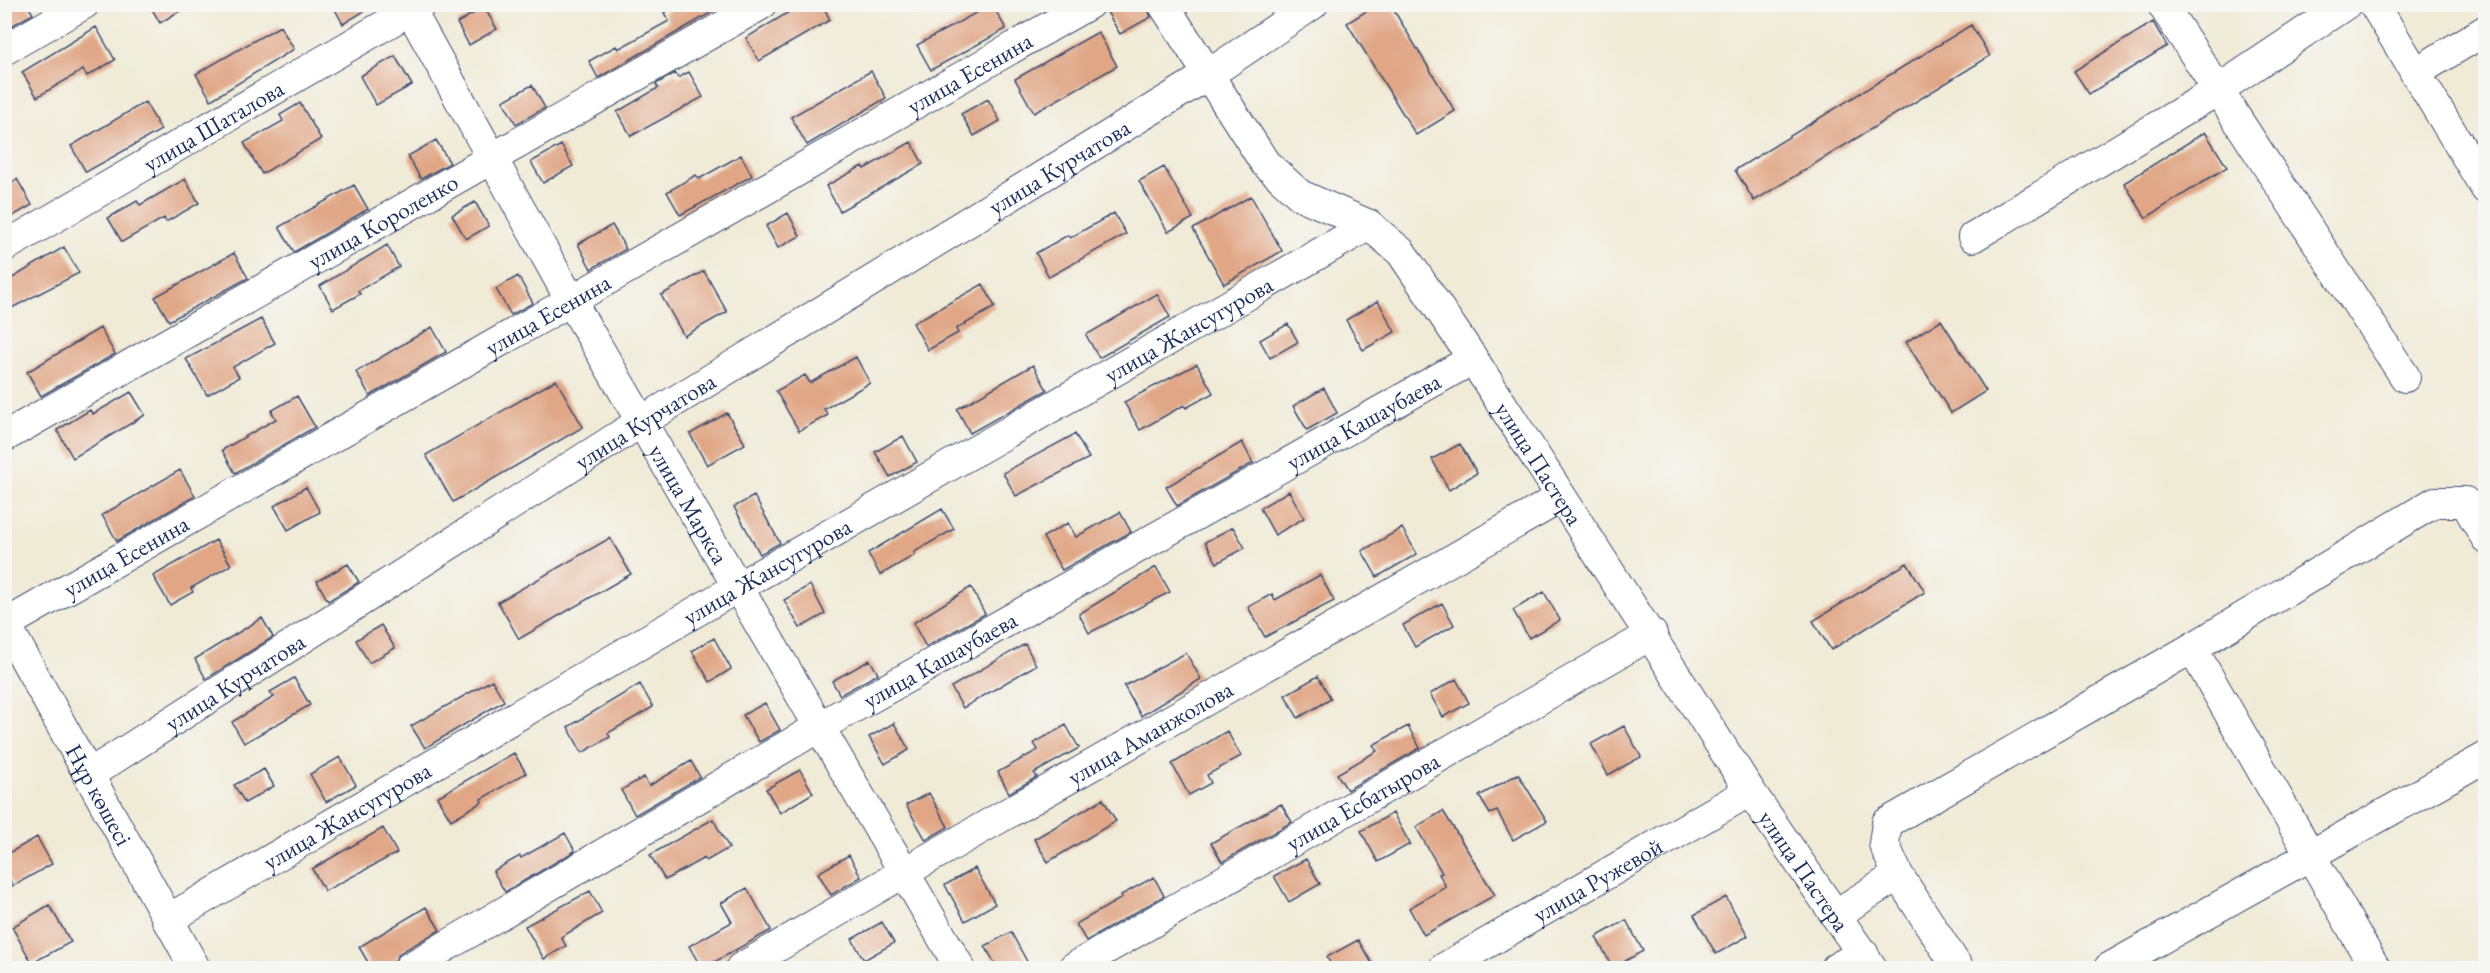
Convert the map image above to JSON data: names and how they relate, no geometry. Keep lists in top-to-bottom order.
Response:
{
  "streets": {
    "street": [
      "улица Есенина",
      "улица Шаталова",
      "улица Курчатова",
      "улица Короленко",
      "улица Жансугурова",
      "улица Кашаубаева",
      "улица Пастера",
      "улица Маркса",
      "улица Аманжолова",
      "Нұр көшесі",
      "улица Есбатырова",
      "улица Ружевой"
    ]
  },
  "crossings": [
    ["улица Есенина", "улица Маркса"],
    ["улица Есенина", "Нұр көшесі"],
    ["улица Шаталова", "улица Маркса"],
    ["улица Курчатова", "улица Пастера"],
    ["улица Курчатова", "улица Маркса"],
    ["улица Курчатова", "Нұр көшесі"],
    ["улица Короленко", "улица Маркса"],
    ["улица Жансугурова", "улица Пастера"],
    ["улица Жансугурова", "улица Маркса"],
    ["улица Жансугурова", "Нұр көшесі"],
    ["улица Кашаубаева", "улица Пастера"],
    ["улица Кашаубаева", "улица Маркса"],
    ["улица Пастера", "улица Аманжолова"],
    ["улица Пастера", "улица Есбатырова"],
    ["улица Пастера", "улица Ружевой"],
    ["улица Маркса", "улица Аманжолова"]
  ]
}
